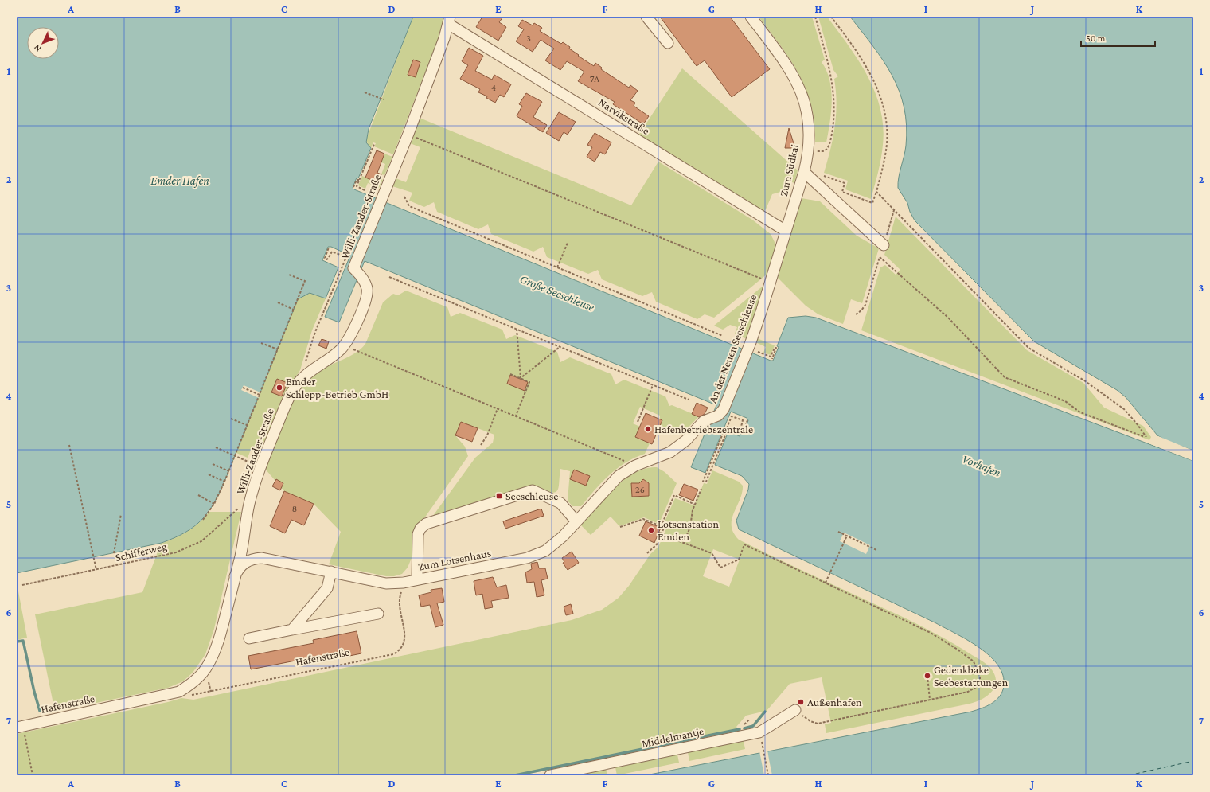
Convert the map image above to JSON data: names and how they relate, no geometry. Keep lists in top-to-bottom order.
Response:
{
  "streets": {
    "street": [
      "Narvikstraße",
      "Zum Südkai",
      "Willi-Zander-Straße",
      "An der Neuen Seeschleuse",
      "Zum Lotsenhaus",
      "Hafenstraße",
      "Middelmantje"
    ],
    "path": ["Schifferweg"]
  },
  "crossings": [
    ["Narvikstraße", "Zum Südkai"],
    ["Narvikstraße", "Willi-Zander-Straße"],
    ["Narvikstraße", "An der Neuen Seeschleuse"],
    ["Zum Südkai", "An der Neuen Seeschleuse"],
    ["Willi-Zander-Straße", "Schifferweg"],
    ["Willi-Zander-Straße", "Zum Lotsenhaus"],
    ["Willi-Zander-Straße", "Hafenstraße"],
    ["An der Neuen Seeschleuse", "Zum Lotsenhaus"],
    ["Zum Lotsenhaus", "Hafenstraße"]
  ],
  "water": ["Emder Hafen", "Große Seeschleuse", "Vorhafen"],
  "places": {
    "other": [
      "Emder Schlepp-Betrieb GmbH",
      "Hafenbetriebszentrale",
      "Lotsenstation Emden",
      "Gedenkbake Seebestattungen",
      "Außenhafen"
    ],
    "transit": ["Seeschleuse"]
  },
  "house_numbers": [
    "3",
    "7A",
    "4",
    "26",
    "8"
  ],
  "scale_bar": "50 m",
  "north": "bottom left",
  "grid": {
    "columns": [
      "A",
      "B",
      "C",
      "D",
      "E",
      "F",
      "G",
      "H",
      "I",
      "J",
      "K"
    ],
    "rows": [
      "1",
      "2",
      "3",
      "4",
      "5",
      "6",
      "7"
    ]
  }
}
